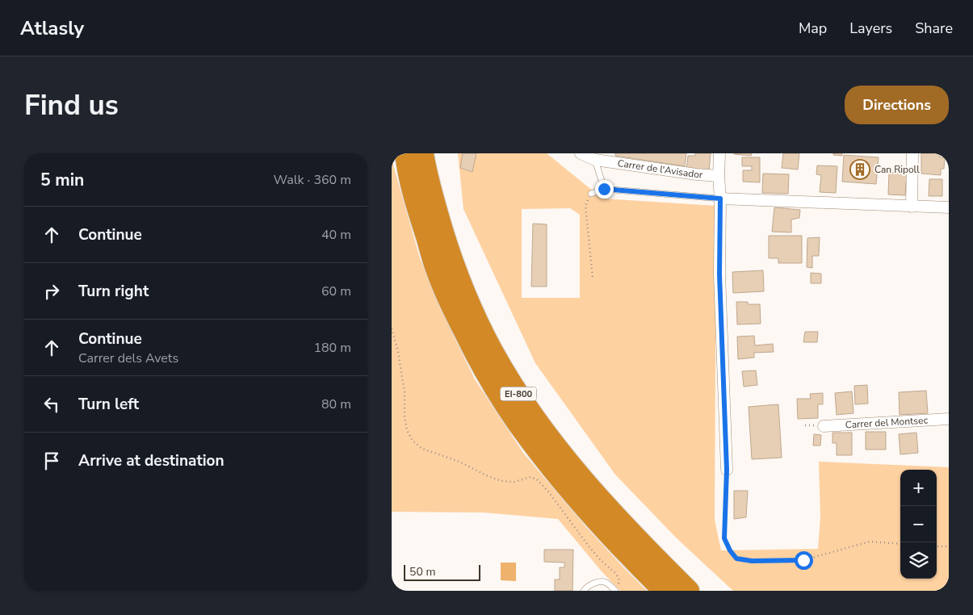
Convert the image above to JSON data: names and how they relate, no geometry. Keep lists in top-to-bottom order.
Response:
{
  "streets": {
    "highway": ["EI-800"],
    "street": ["Carrer de l'Avisador", "Carrer del Montsec"]
  },
  "places": {
    "building": ["Can Ripoll"]
  },
  "scale_bar": "50 m",
  "page": {
    "header": "Atlasly",
    "nav": ["Map", "Layers", "Share"],
    "buttons": "Directions",
    "title": "Find us",
    "heading": ["5 min", "Walk · 360 m"],
    "list": [
      ["Continue", "40 m"],
      ["Turn right", "60 m"],
      ["Continue", "Carrer dels Avets", "180 m"],
      ["Turn left", "80 m"],
      "Arrive at destination"
    ],
    "map_buttons": ["+", "−"],
    "scale": "50 m"
  }
}
